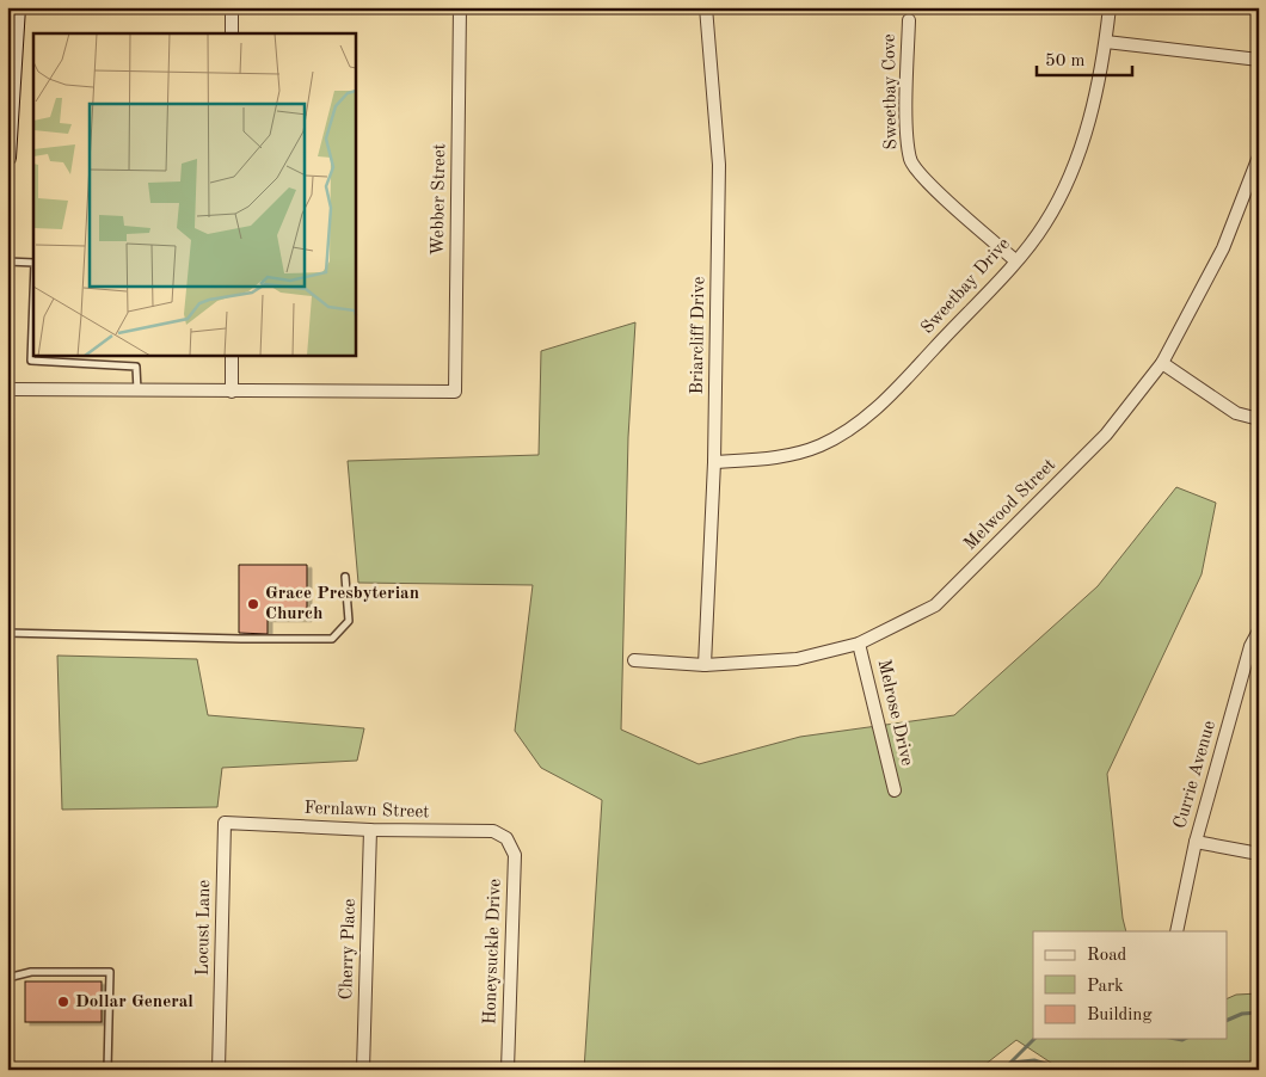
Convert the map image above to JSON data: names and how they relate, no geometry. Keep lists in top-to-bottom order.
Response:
{
  "streets": {
    "street": [
      "Sweetbay Cove",
      "Webber Street",
      "Sweetbay Drive",
      "Briarcliff Drive",
      "Melwood Street",
      "Melrose Drive",
      "Currie Avenue",
      "Fernlawn Street",
      "Locust Lane",
      "Cherry Place",
      "Honeysuckle Drive"
    ]
  },
  "crossings": [
    ["Sweetbay Cove", "Sweetbay Drive"],
    ["Sweetbay Drive", "Briarcliff Drive"],
    ["Briarcliff Drive", "Melwood Street"],
    ["Melwood Street", "Melrose Drive"],
    ["Fernlawn Street", "Locust Lane"],
    ["Fernlawn Street", "Cherry Place"],
    ["Fernlawn Street", "Honeysuckle Drive"]
  ],
  "places": ["Grace Presbyterian Church", "Dollar General"],
  "legend": ["Road", "Park", "Building"],
  "scale_bar": "50 m"
}
